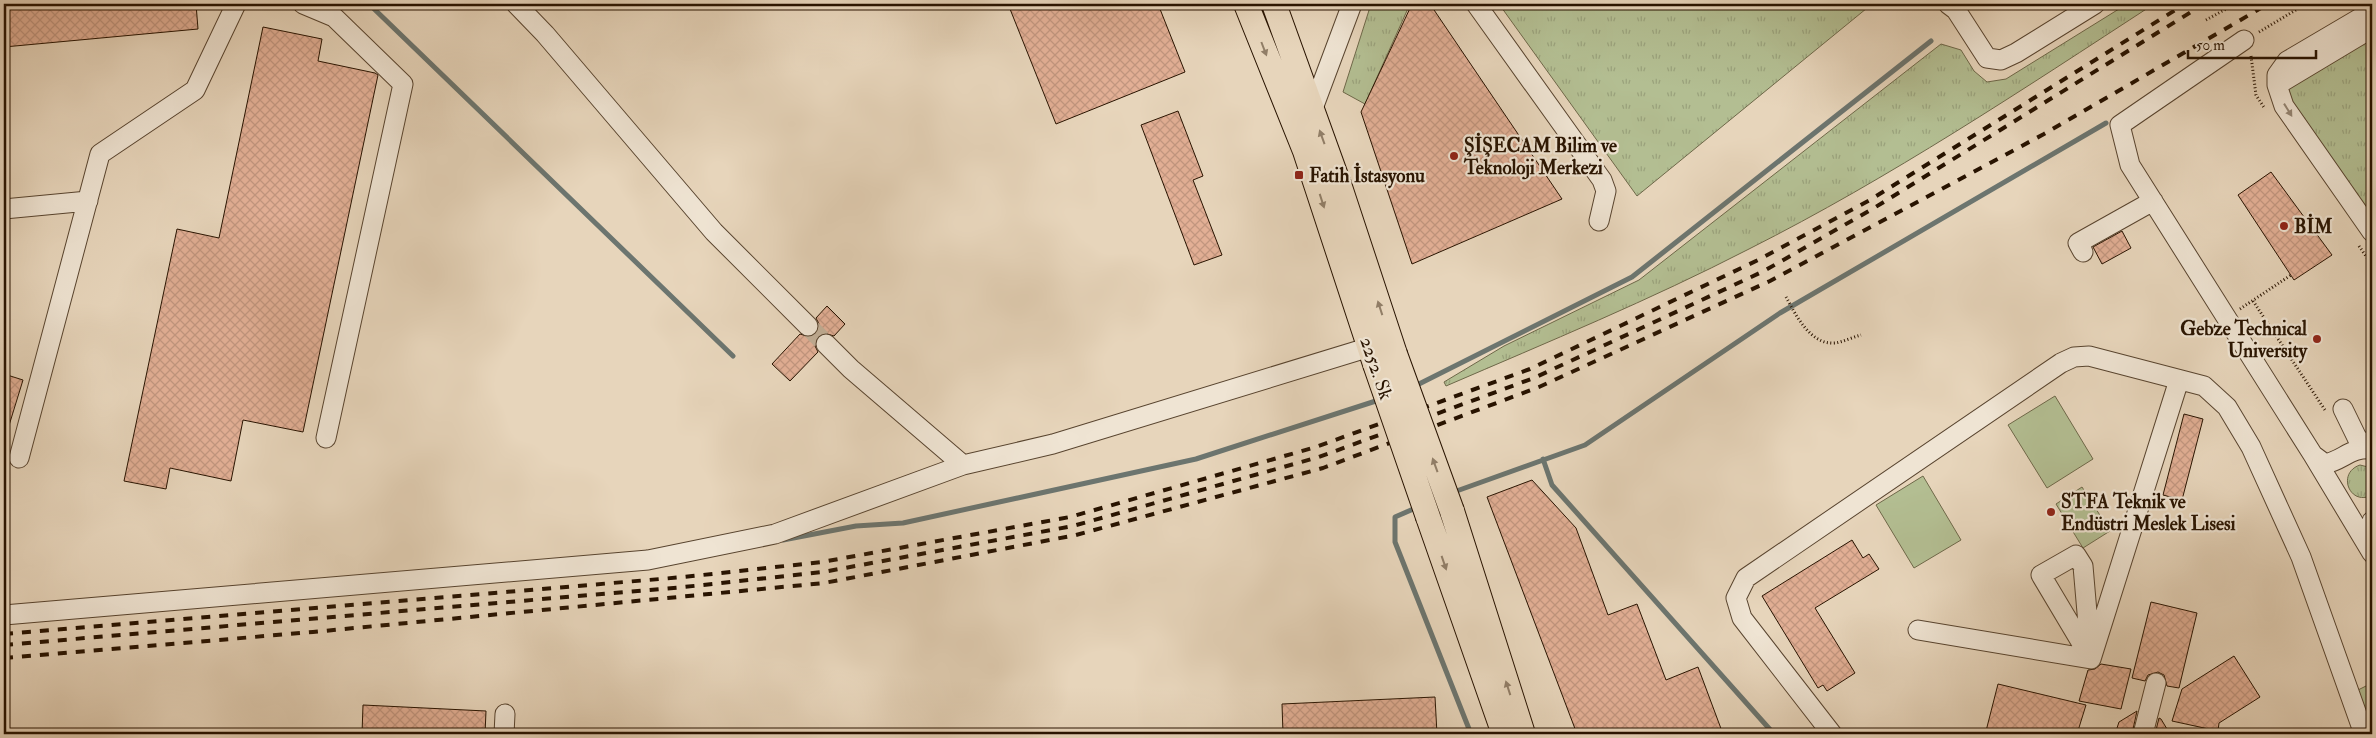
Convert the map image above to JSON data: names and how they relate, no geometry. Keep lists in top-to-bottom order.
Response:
{
  "streets": {
    "main road": ["2252. Sk"]
  },
  "places": {
    "other": [
      "ŞİŞECAM Bilim ve Teknoloji Merkezi",
      "BİM",
      "Gebze Technical University",
      "STFA Teknik ve Endüstri Meslek Lisesi"
    ],
    "transit": ["Fatih İstasyonu"]
  },
  "scale_bar": "50 m"
}
